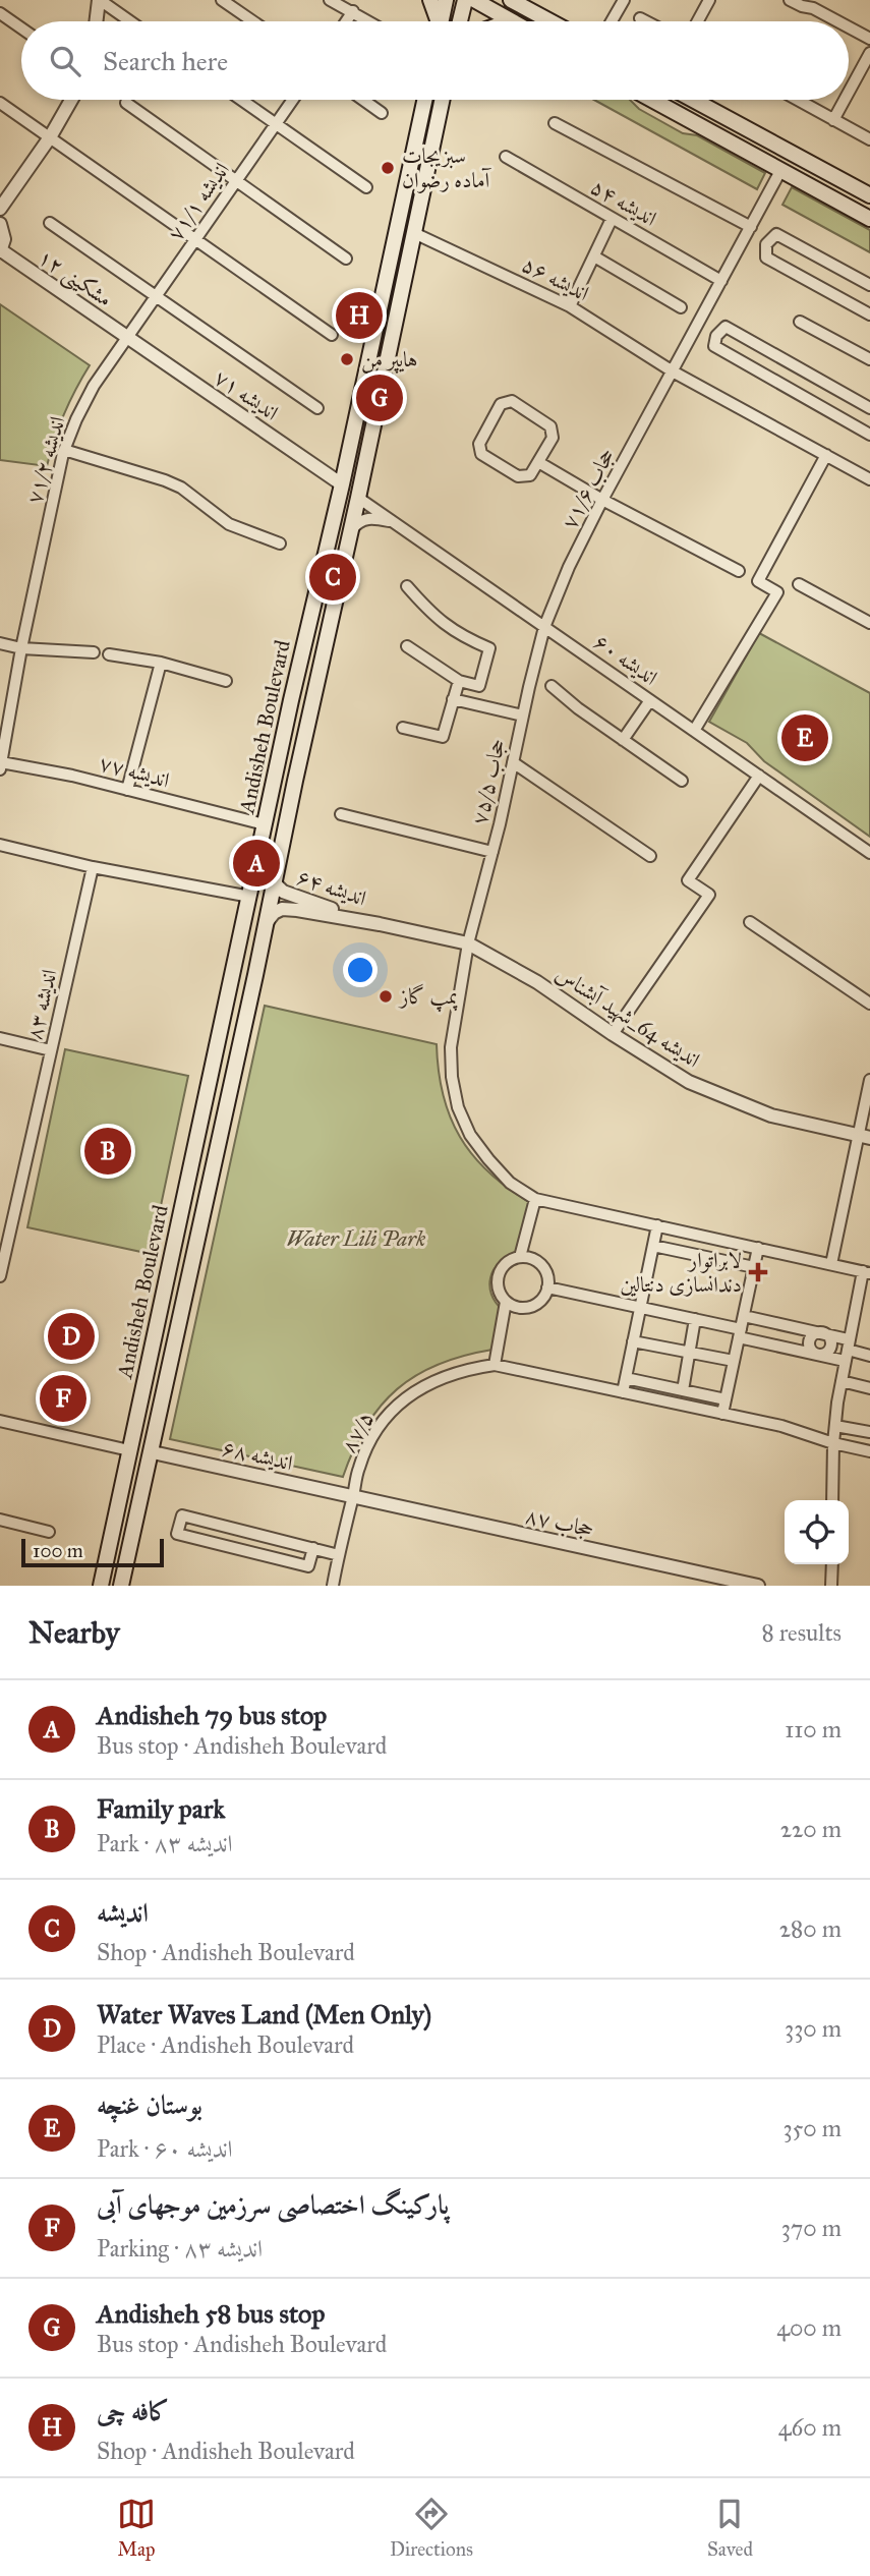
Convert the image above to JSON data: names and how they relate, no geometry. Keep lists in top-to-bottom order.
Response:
{
  "streets": {
    "main road": ["Andisheh Boulevard"],
    "street": [
      "اندیشه ۷۱/۱",
      "اندیشه ۵۴",
      "مشکینی ۱۲",
      "اندیشه ۵۶",
      "اندیشه ۷۱",
      "اندیشه ۷۱/۲",
      "حجاب ۷۱/۶",
      "اندیشه ۶۰",
      "اندیشه ۷۷",
      "حجاب ۷۵/۵",
      "اندیشه ۶۴",
      "اندیشه ۸۳",
      "اندیشه 64_شهید آبشناس",
      "۸۷/۵",
      "اندیشه ۶۸",
      "حجاب ۸۷"
    ]
  },
  "crossings": [
    ["اندیشه ۷۱/۱", "مشکینی ۱۲"],
    ["اندیشه ۷۱/۱", "اندیشه ۷۱"],
    ["اندیشه ۷۱/۱", "اندیشه ۷۱/۲"],
    ["اندیشه ۵۴", "حجاب ۷۱/۶"],
    ["مشکینی ۱۲", "اندیشه ۷۱"],
    ["مشکینی ۱۲", "اندیشه ۷۱/۲"],
    ["اندیشه ۵۶", "حجاب ۷۱/۶"],
    ["اندیشه ۵۶", "Andisheh Boulevard"],
    ["اندیشه ۷۱", "اندیشه ۷۱/۲"],
    ["اندیشه ۷۱", "Andisheh Boulevard"],
    ["اندیشه ۷۱/۲", "اندیشه ۷۷"],
    ["حجاب ۷۱/۶", "اندیشه ۶۰"],
    ["حجاب ۷۱/۶", "حجاب ۷۵/۵"],
    ["اندیشه ۶۰", "Andisheh Boulevard"],
    ["اندیشه ۶۰", "حجاب ۷۵/۵"],
    ["Andisheh Boulevard", "اندیشه ۶۴"],
    ["Andisheh Boulevard", "اندیشه ۶۸"],
    ["حجاب ۷۵/۵", "اندیشه 64_شهید آبشناس"],
    ["اندیشه ۶۴", "اندیشه 64_شهید آبشناس"],
    ["۸۷/۵", "اندیشه ۶۸"],
    ["۸۷/۵", "حجاب ۸۷"],
    ["اندیشه ۶۸", "حجاب ۸۷"]
  ],
  "parks": ["Water Lili Park"],
  "places": {
    "other": ["سبزیجات آماده رضوان", "هایپر من", "پمپ گاز"],
    "health": ["لابراتوار دندانسازی دنتالین"]
  },
  "scale_bar": "100 m",
  "page": {
    "search": "Search here",
    "pins": [
      "H",
      "G",
      "C",
      "E",
      "A",
      "B",
      "D",
      "F"
    ],
    "scale": "100 m",
    "heading": ["Nearby", "8 results"],
    "list": [
      {
        "mark": "A",
        "name": "Andisheh 79 bus stop",
        "note": "Bus stop · Andisheh Boulevard",
        "value": "110 m"
      },
      {
        "mark": "B",
        "name": "Family park",
        "note": "Park · اندیشه ۸۳",
        "value": "220 m"
      },
      {
        "mark": "C",
        "name": "اندیشه",
        "note": "Shop · Andisheh Boulevard",
        "value": "280 m"
      },
      {
        "mark": "D",
        "name": "Water Waves Land (Men Only)",
        "note": "Place · Andisheh Boulevard",
        "value": "330 m"
      },
      {
        "mark": "E",
        "name": "بوستان غنچه",
        "note": "Park · اندیشه ۶۰",
        "value": "350 m"
      },
      {
        "mark": "F",
        "name": "پارکینگ اختصاصی سرزمین موجهای آبی",
        "note": "Parking · اندیشه ۸۳",
        "value": "370 m"
      },
      {
        "mark": "G",
        "name": "Andisheh 58 bus stop",
        "note": "Bus stop · Andisheh Boulevard",
        "value": "400 m"
      },
      {
        "mark": "H",
        "name": "کافه چی",
        "note": "Shop · Andisheh Boulevard",
        "value": "460 m"
      }
    ],
    "nav": ["Map", "Directions", "Saved"]
  }
}
